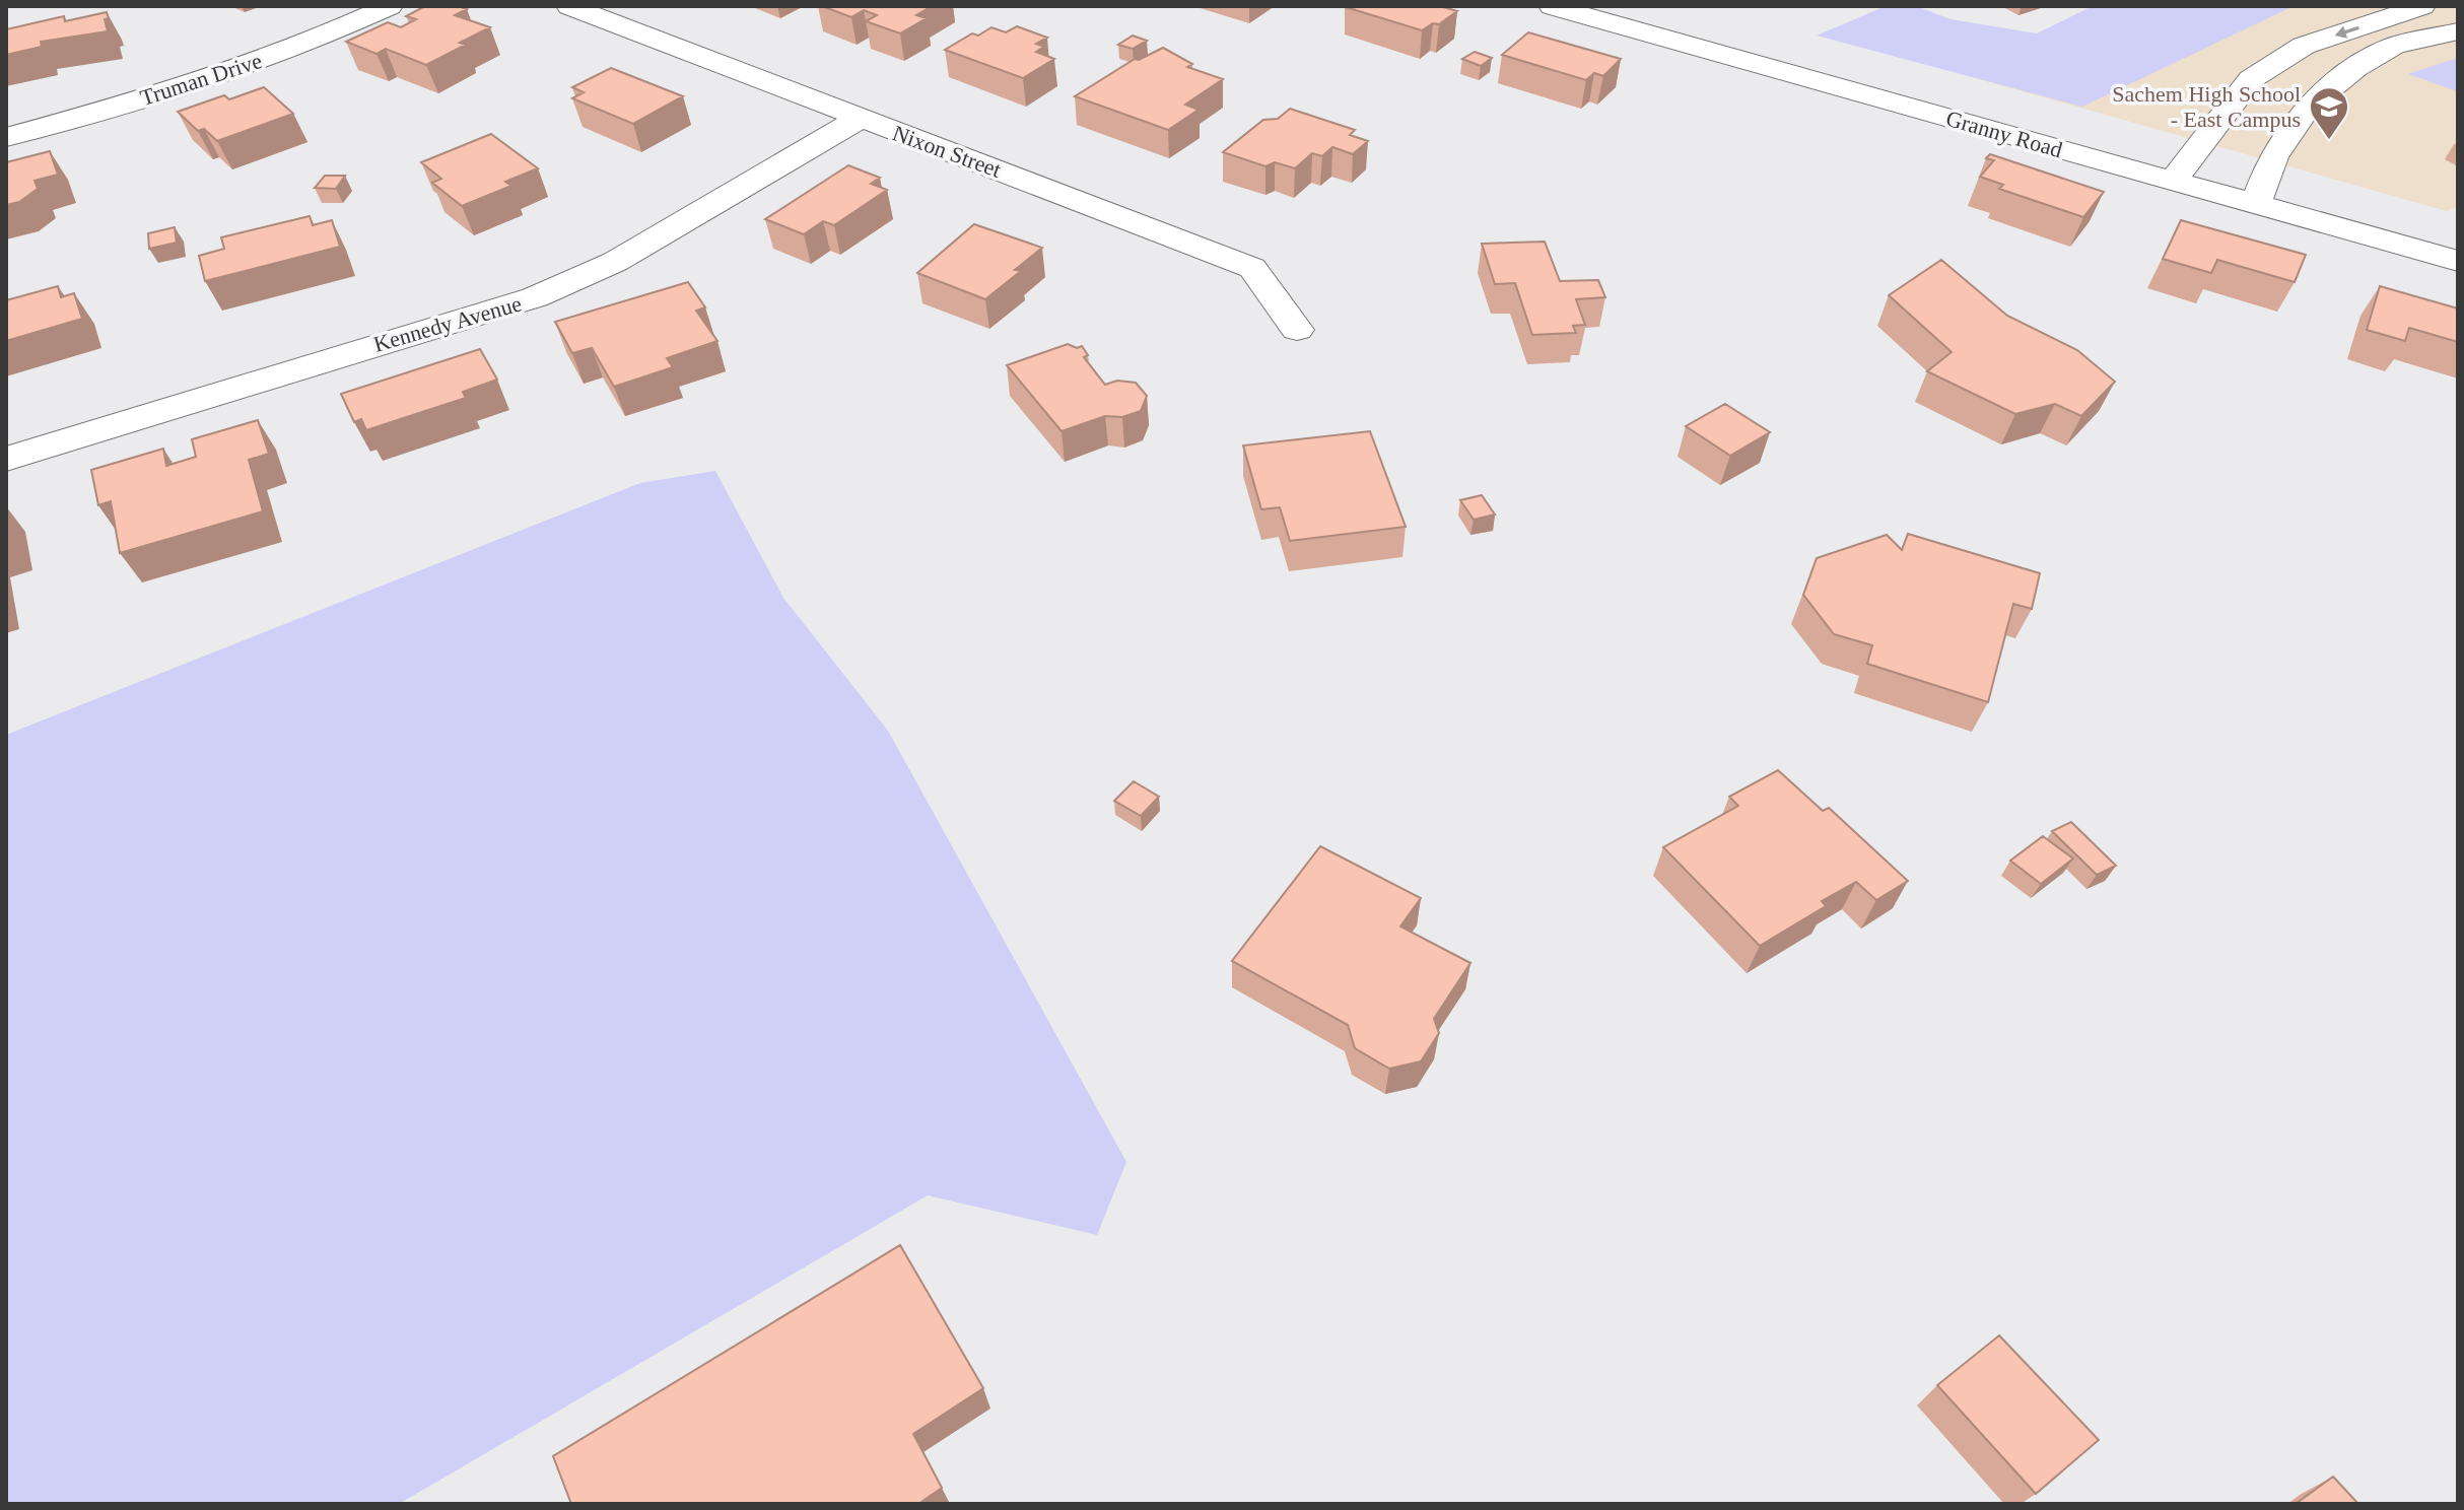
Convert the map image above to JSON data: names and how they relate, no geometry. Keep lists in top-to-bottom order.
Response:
{
  "streets": {
    "street": [
      "Truman Drive",
      "Granny Road",
      "Nixon Street",
      "Kennedy Avenue"
    ]
  },
  "crossings": [
    ["Nixon Street", "Kennedy Avenue"]
  ],
  "places": {
    "school or university": ["Sachem High School - East Campus"]
  }
}
